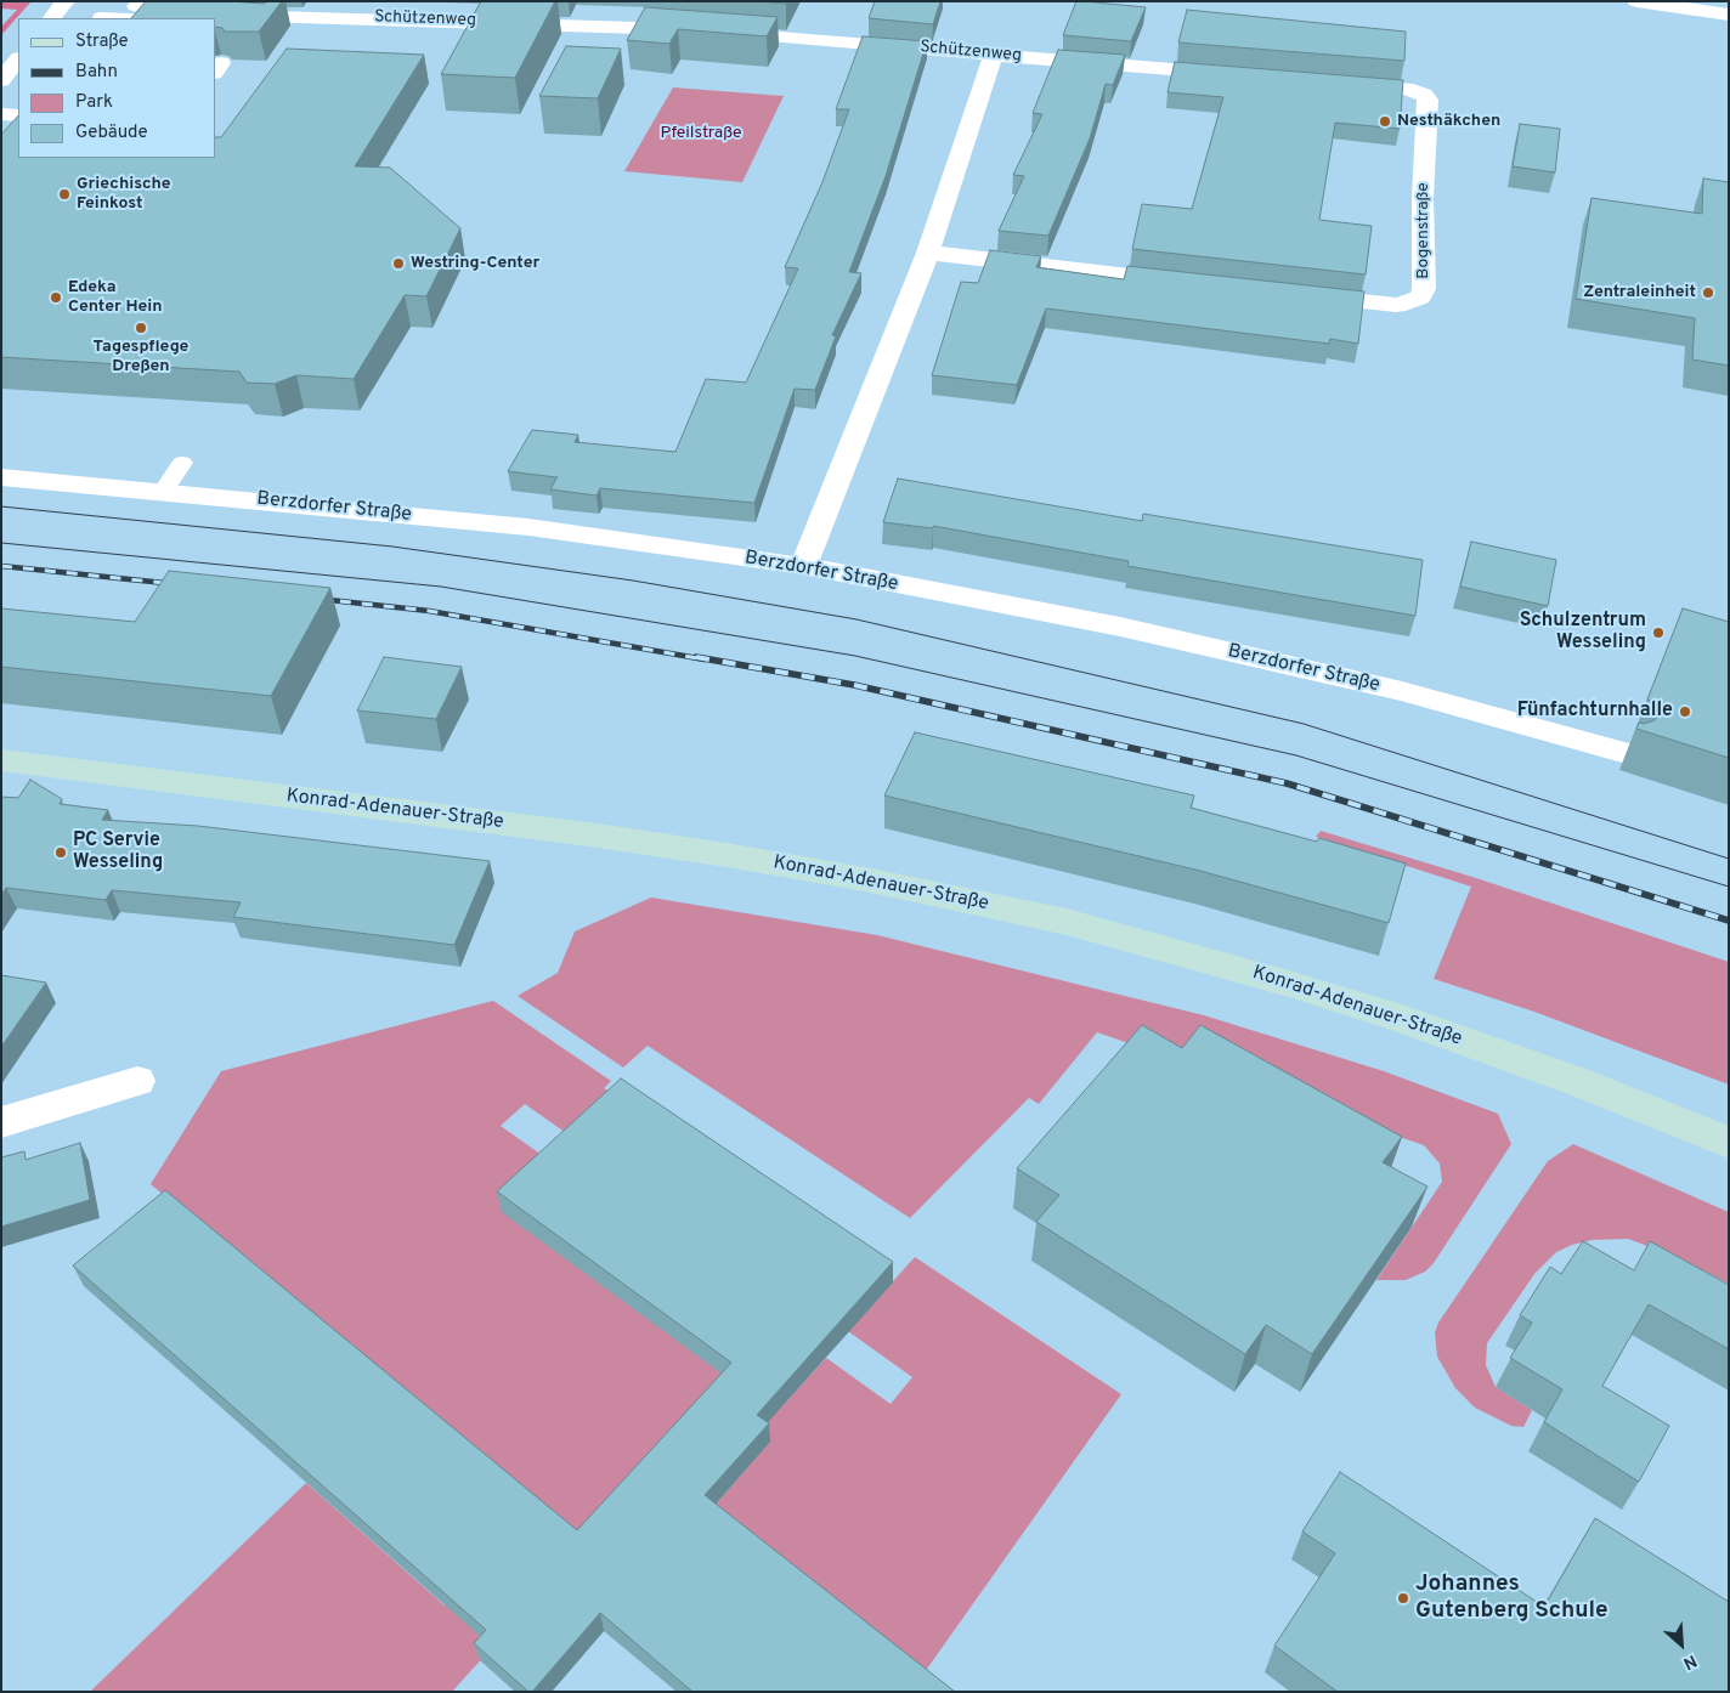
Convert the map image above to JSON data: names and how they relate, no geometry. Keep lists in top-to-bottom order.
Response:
{
  "streets": {
    "main road": ["Konrad-Adenauer-Straße"],
    "street": ["Schützenweg", "Bogenstraße", "Berzdorfer Straße"]
  },
  "parks": ["Pfeilstraße"],
  "places": [
    "Nesthäkchen",
    "Griechische Feinkost",
    "Westring-Center",
    "Zentraleinheit",
    "Edeka Center Hein",
    "Tagespflege Dreßen",
    "Schulzentrum Wesseling",
    "Fünfachturnhalle",
    "PC Servie Wesseling",
    "Johannes Gutenberg Schule"
  ],
  "legend": [
    "Straße",
    "Bahn",
    "Park",
    "Gebäude"
  ],
  "north": "bottom right"
}
